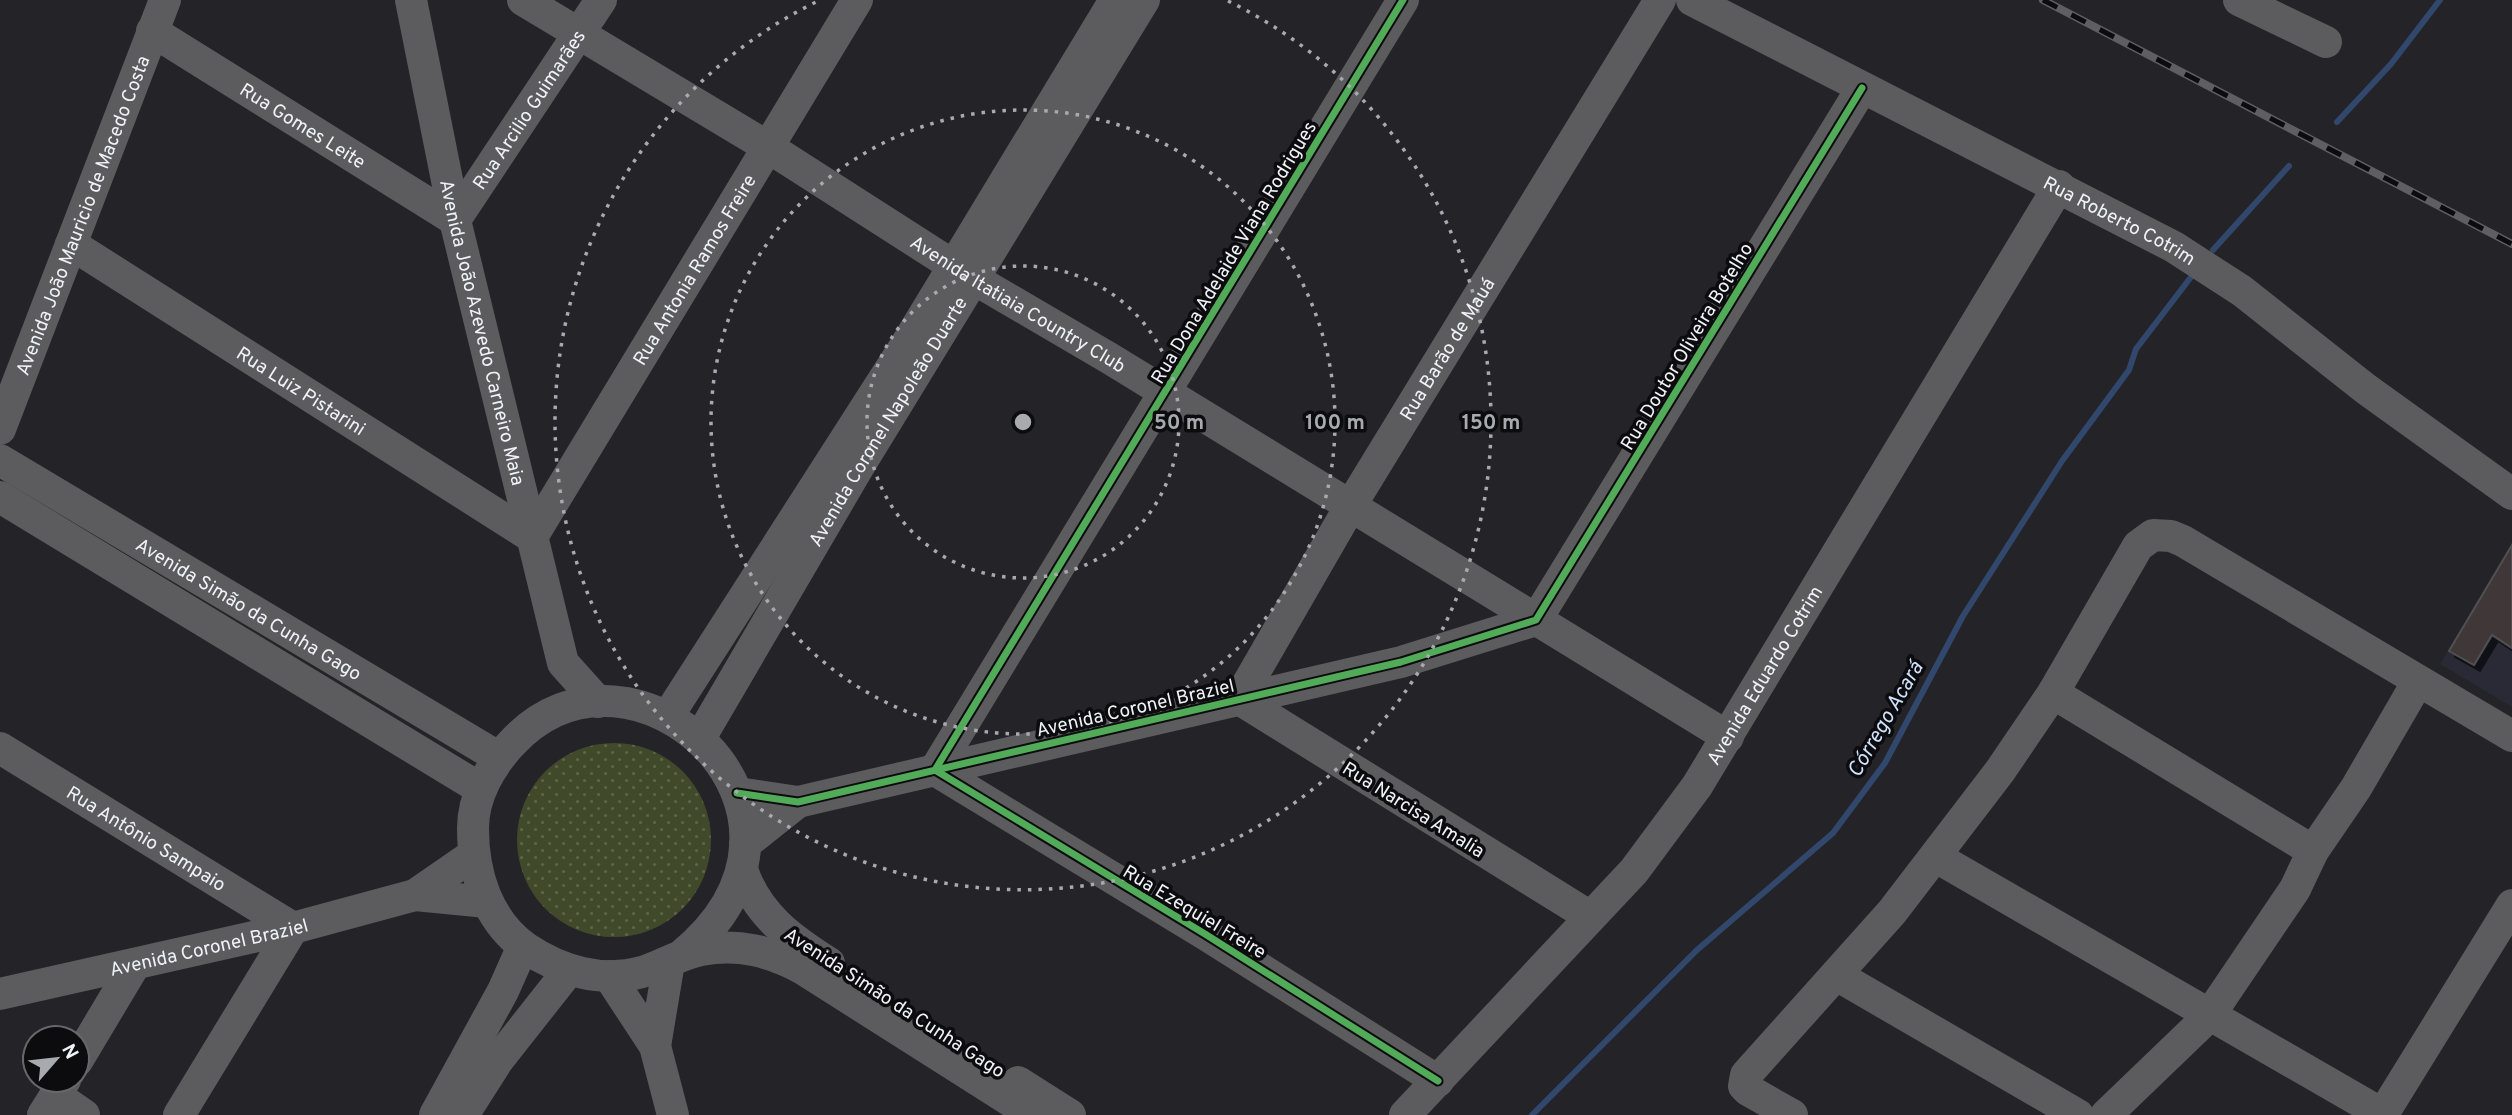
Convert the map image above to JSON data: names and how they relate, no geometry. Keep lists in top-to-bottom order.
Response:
{
  "streets": {
    "street": [
      "Rua Arcilio Guimarães",
      "Rua Gomes Leite",
      "Avenida João Mauricio de Macedo Costa",
      "Rua Roberto Cotrim",
      "Rua Dona Adelaide Viana Rodrigues",
      "Rua Antonia Ramos Freire",
      "Avenida Itatiaia Country Club",
      "Avenida João Azevedo Carneiro Maia",
      "Rua Doutor Oliveira Botelho",
      "Rua Barão de Mauá",
      "Rua Luiz Pistarini",
      "Avenida Coronel Napoleão Duarte",
      "Avenida Simão da Cunha Gago",
      "Avenida Eduardo Cotrim",
      "Avenida Coronel Braziel",
      "Rua Narcisa Amalia",
      "Rua Antônio Sampaio",
      "Rua Ezequiel Freire"
    ]
  },
  "crossings": [
    ["Rua Arcilio Guimarães", "Rua Gomes Leite"],
    ["Rua Arcilio Guimarães", "Avenida Itatiaia Country Club"],
    ["Rua Arcilio Guimarães", "Avenida João Azevedo Carneiro Maia"],
    ["Rua Gomes Leite", "Avenida João Mauricio de Macedo Costa"],
    ["Rua Gomes Leite", "Avenida João Azevedo Carneiro Maia"],
    ["Avenida João Mauricio de Macedo Costa", "Rua Luiz Pistarini"],
    ["Rua Roberto Cotrim", "Rua Doutor Oliveira Botelho"],
    ["Rua Roberto Cotrim", "Avenida Eduardo Cotrim"],
    ["Rua Dona Adelaide Viana Rodrigues", "Avenida Itatiaia Country Club"],
    ["Rua Dona Adelaide Viana Rodrigues", "Avenida Coronel Braziel"],
    ["Rua Dona Adelaide Viana Rodrigues", "Rua Ezequiel Freire"],
    ["Rua Antonia Ramos Freire", "Avenida Itatiaia Country Club"],
    ["Rua Antonia Ramos Freire", "Avenida João Azevedo Carneiro Maia"],
    ["Rua Antonia Ramos Freire", "Rua Luiz Pistarini"],
    ["Avenida Itatiaia Country Club", "Rua Doutor Oliveira Botelho"],
    ["Avenida Itatiaia Country Club", "Rua Barão de Mauá"],
    ["Avenida Itatiaia Country Club", "Avenida Coronel Napoleão Duarte"],
    ["Avenida Itatiaia Country Club", "Avenida Eduardo Cotrim"],
    ["Avenida Itatiaia Country Club", "Avenida Coronel Braziel"],
    ["Avenida João Azevedo Carneiro Maia", "Rua Luiz Pistarini"],
    ["Rua Doutor Oliveira Botelho", "Avenida Coronel Braziel"],
    ["Rua Barão de Mauá", "Avenida Coronel Braziel"],
    ["Rua Barão de Mauá", "Rua Narcisa Amalia"],
    ["Avenida Simão da Cunha Gago", "Avenida Coronel Braziel"],
    ["Avenida Eduardo Cotrim", "Rua Narcisa Amalia"],
    ["Avenida Eduardo Cotrim", "Rua Ezequiel Freire"],
    ["Avenida Coronel Braziel", "Rua Narcisa Amalia"],
    ["Avenida Coronel Braziel", "Rua Antônio Sampaio"],
    ["Avenida Coronel Braziel", "Rua Ezequiel Freire"]
  ],
  "water": ["Córrego Acará"],
  "north": "top right",
  "rings": ["50 m", "100 m", "150 m"]
}
